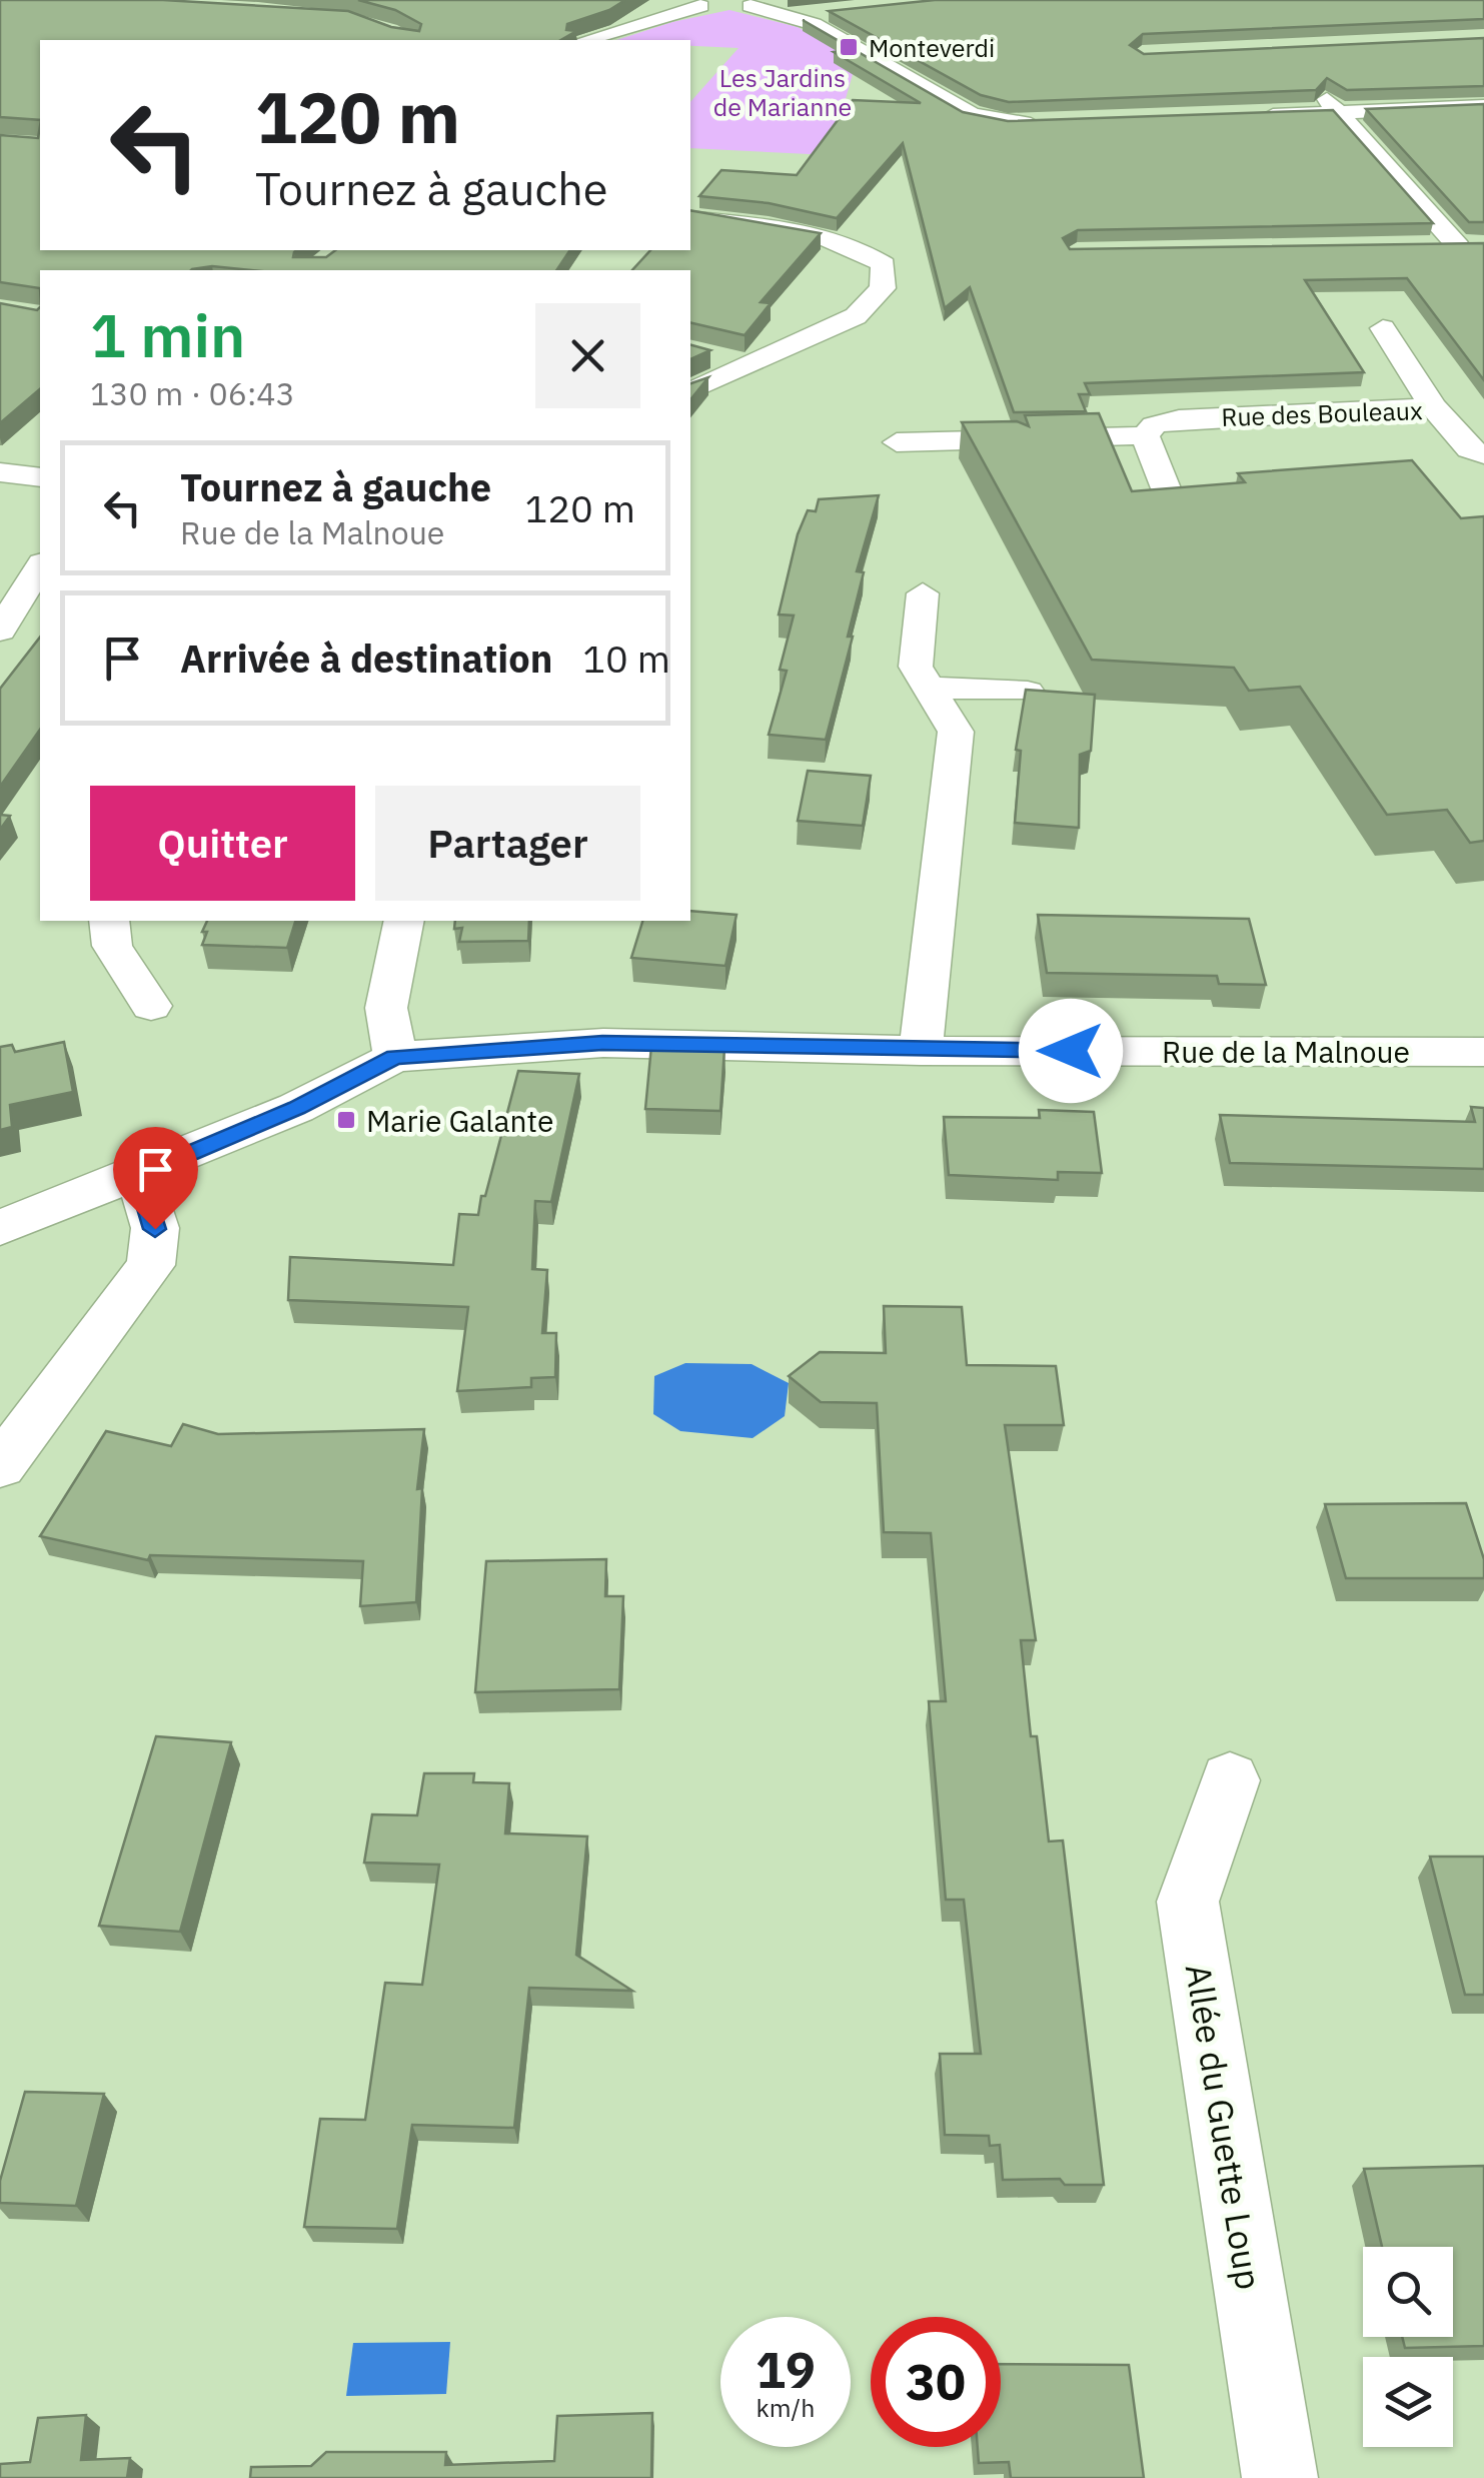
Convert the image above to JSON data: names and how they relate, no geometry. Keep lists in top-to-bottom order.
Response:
{
  "streets": {
    "street": ["Rue des Bouleaux", "Rue de la Malnoue", "Allée du Guette Loup"]
  },
  "parks": ["Les Jardins de Marianne"],
  "places": {
    "transit": ["Monteverdi", "Marie Galante"]
  },
  "page": {
    "turn": ["120 m", "Tournez à gauche"],
    "heading": ["1 min", "130 m · 06:43"],
    "list": [
      {
        "name": "Tournez à gauche",
        "note": "Rue de la Malnoue",
        "value": "120 m"
      },
      {
        "name": "Arrivée à destination",
        "value": "10 m"
      }
    ],
    "buttons": ["Quitter", "Partager"],
    "speed": "19 km/h",
    "limit": "30"
  }
}
